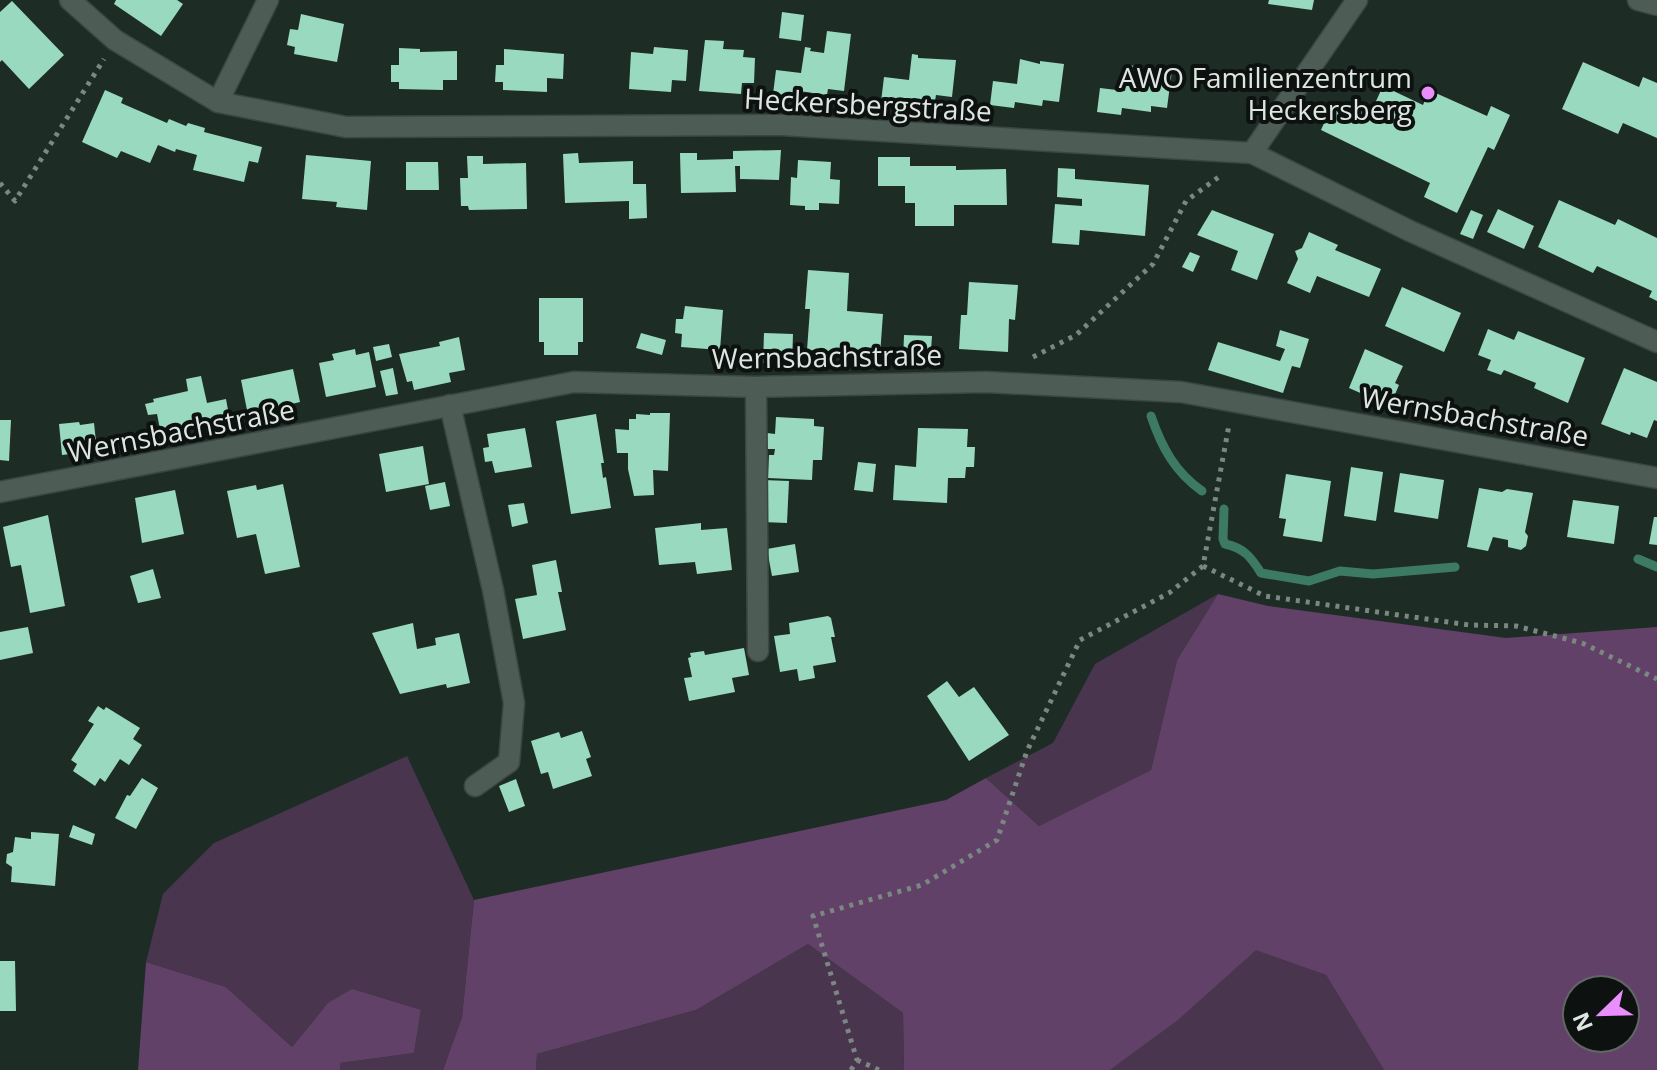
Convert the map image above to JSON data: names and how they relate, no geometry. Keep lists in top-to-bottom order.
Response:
{
  "streets": {
    "street": ["Heckersbergstraße", "Wernsbachstraße"]
  },
  "places": ["AWO Familienzentrum Heckersberg"],
  "north": "bottom left"
}
